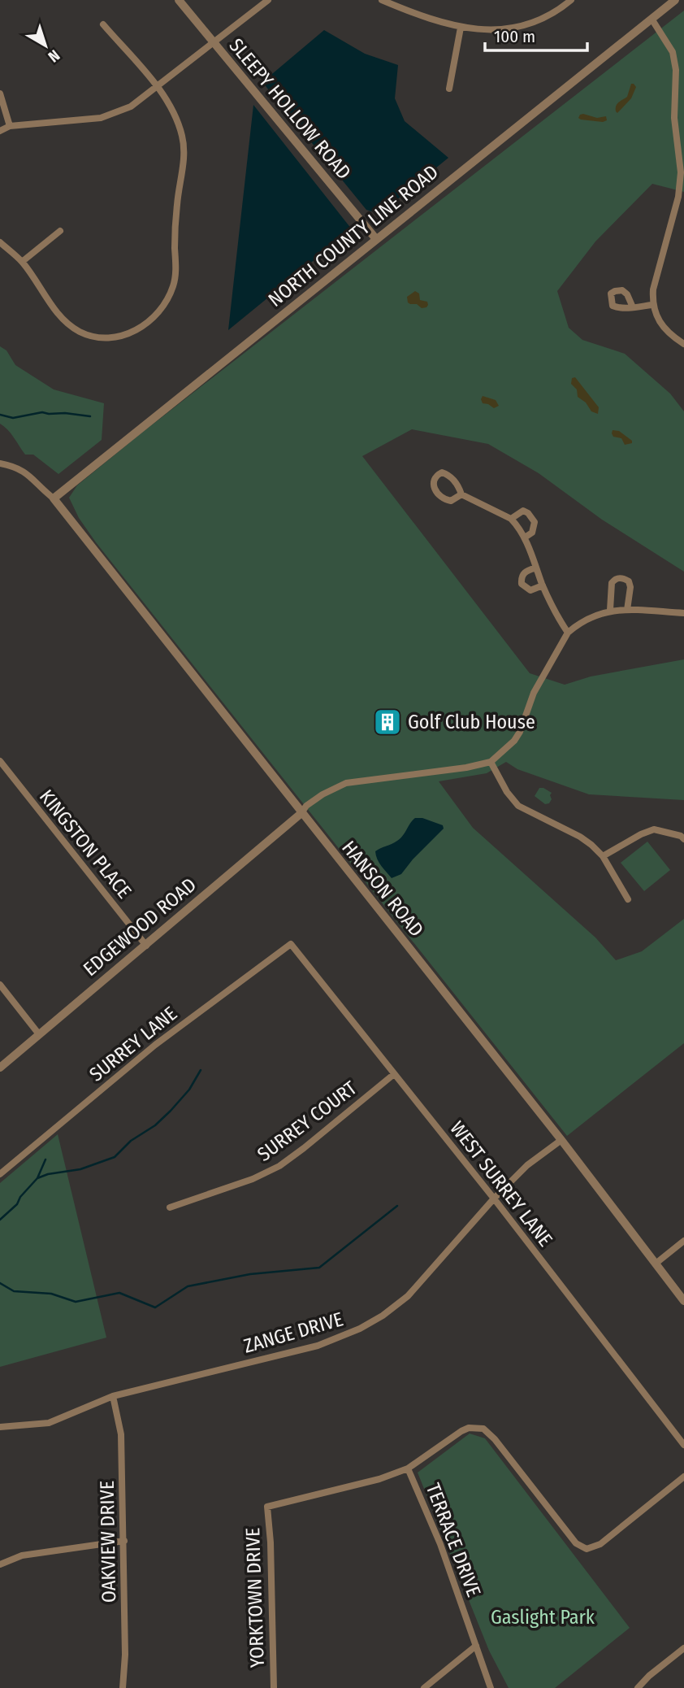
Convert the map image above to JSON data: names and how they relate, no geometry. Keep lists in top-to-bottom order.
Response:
{
  "streets": {
    "street": [
      "SLEEPY HOLLOW ROAD",
      "NORTH COUNTY LINE ROAD",
      "KINGSTON PLACE",
      "HANSON ROAD",
      "EDGEWOOD ROAD",
      "SURREY LANE",
      "SURREY COURT",
      "WEST SURREY LANE",
      "ZANGE DRIVE",
      "TERRACE DRIVE",
      "OAKVIEW DRIVE",
      "YORKTOWN DRIVE"
    ]
  },
  "crossings": [
    ["SLEEPY HOLLOW ROAD", "NORTH COUNTY LINE ROAD"],
    ["NORTH COUNTY LINE ROAD", "HANSON ROAD"],
    ["KINGSTON PLACE", "EDGEWOOD ROAD"],
    ["HANSON ROAD", "EDGEWOOD ROAD"],
    ["HANSON ROAD", "ZANGE DRIVE"],
    ["SURREY LANE", "WEST SURREY LANE"],
    ["SURREY COURT", "WEST SURREY LANE"],
    ["WEST SURREY LANE", "ZANGE DRIVE"],
    ["ZANGE DRIVE", "OAKVIEW DRIVE"],
    ["TERRACE DRIVE", "YORKTOWN DRIVE"]
  ],
  "parks": ["Gaslight Park"],
  "places": {
    "building": ["Golf Club House"]
  },
  "scale_bar": "100 m",
  "north": "bottom right"
}
